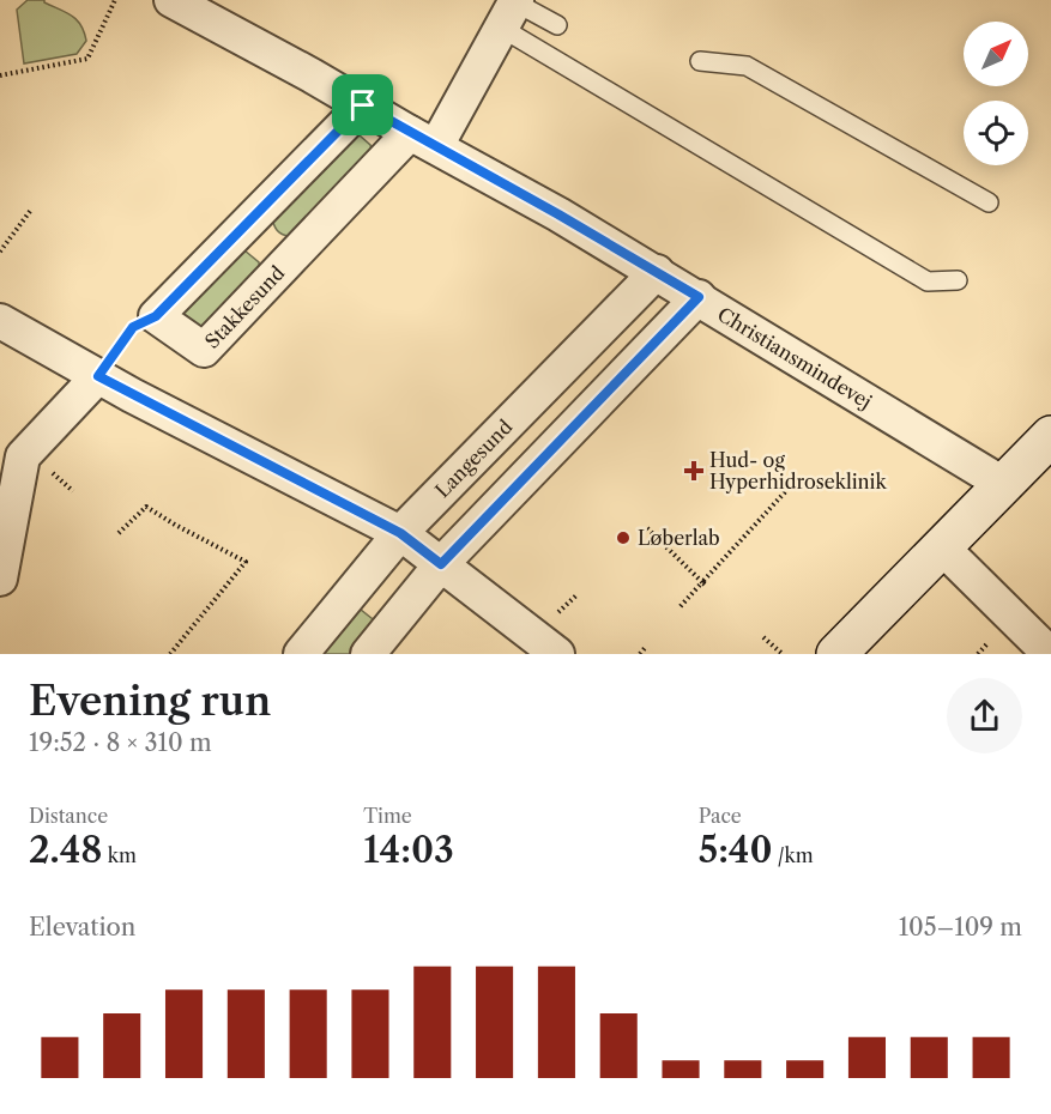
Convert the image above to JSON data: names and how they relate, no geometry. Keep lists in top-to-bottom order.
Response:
{
  "streets": {
    "street": ["Stakkesund", "Christiansmindevej", "Langesund"]
  },
  "crossings": [
    ["Stakkesund", "Christiansmindevej"],
    ["Christiansmindevej", "Langesund"]
  ],
  "places": {
    "health": ["Hud- og Hyperhidroseklinik"],
    "other": ["Løberlab"]
  },
  "north": "top right",
  "page": {
    "heading": ["Evening run", "19:52 · 8 × 310 m"],
    "stats": [
      ["Distance", "2.48 km"],
      ["Time", "14:03"],
      ["Pace", "5:40 /km"]
    ],
    "chart": ["Elevation", "105–109 m"]
  }
}
